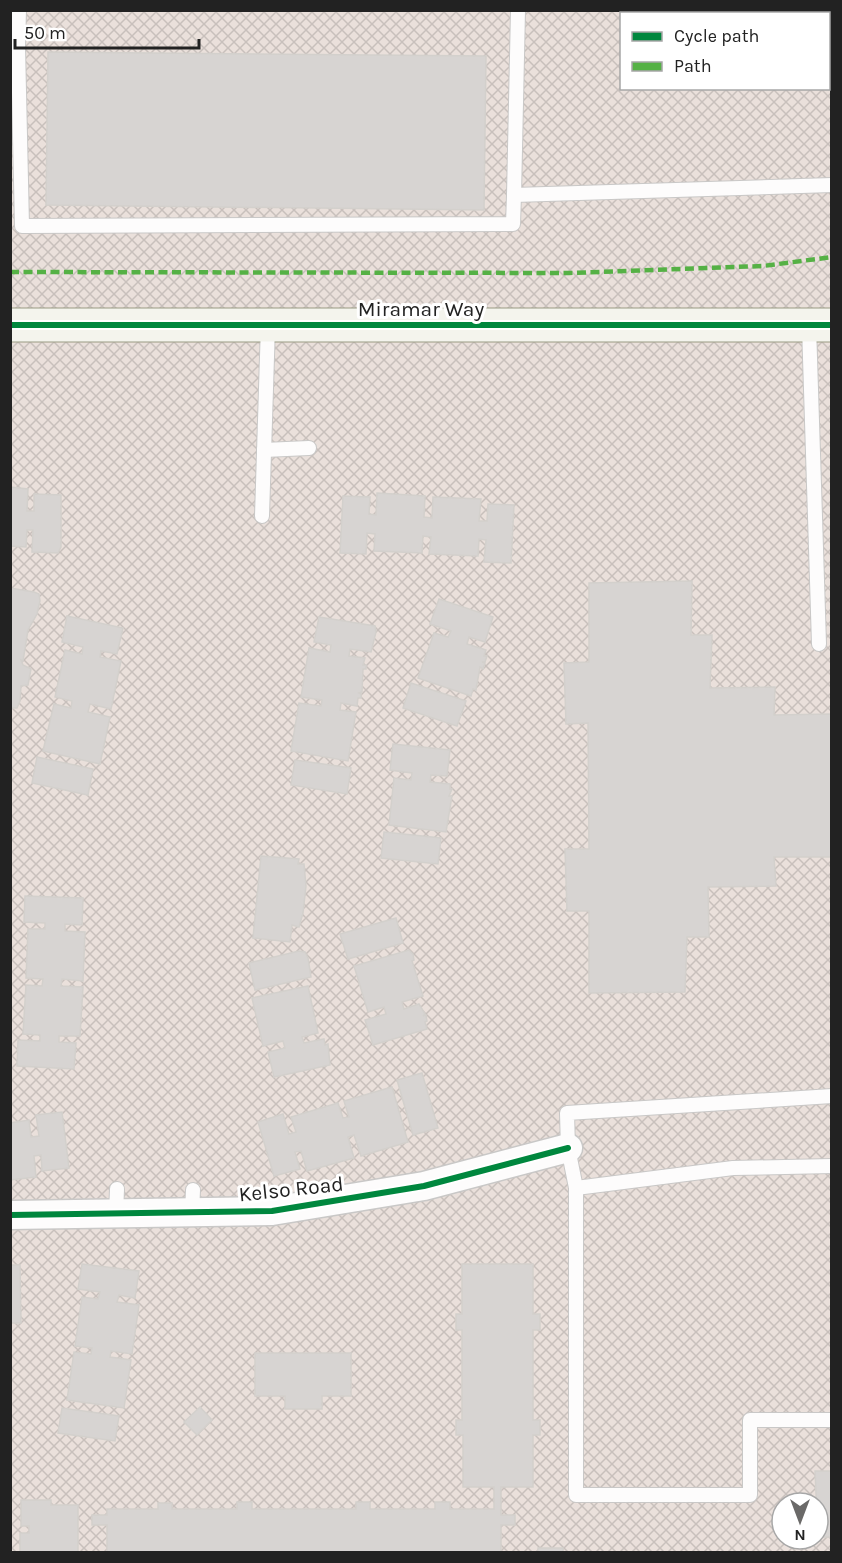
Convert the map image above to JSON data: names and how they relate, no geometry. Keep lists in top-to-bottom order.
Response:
{
  "streets": {
    "street": ["Miramar Way", "Kelso Road"]
  },
  "legend": ["Cycle path", "Path"],
  "scale_bar": "50 m",
  "north": "bottom"
}
